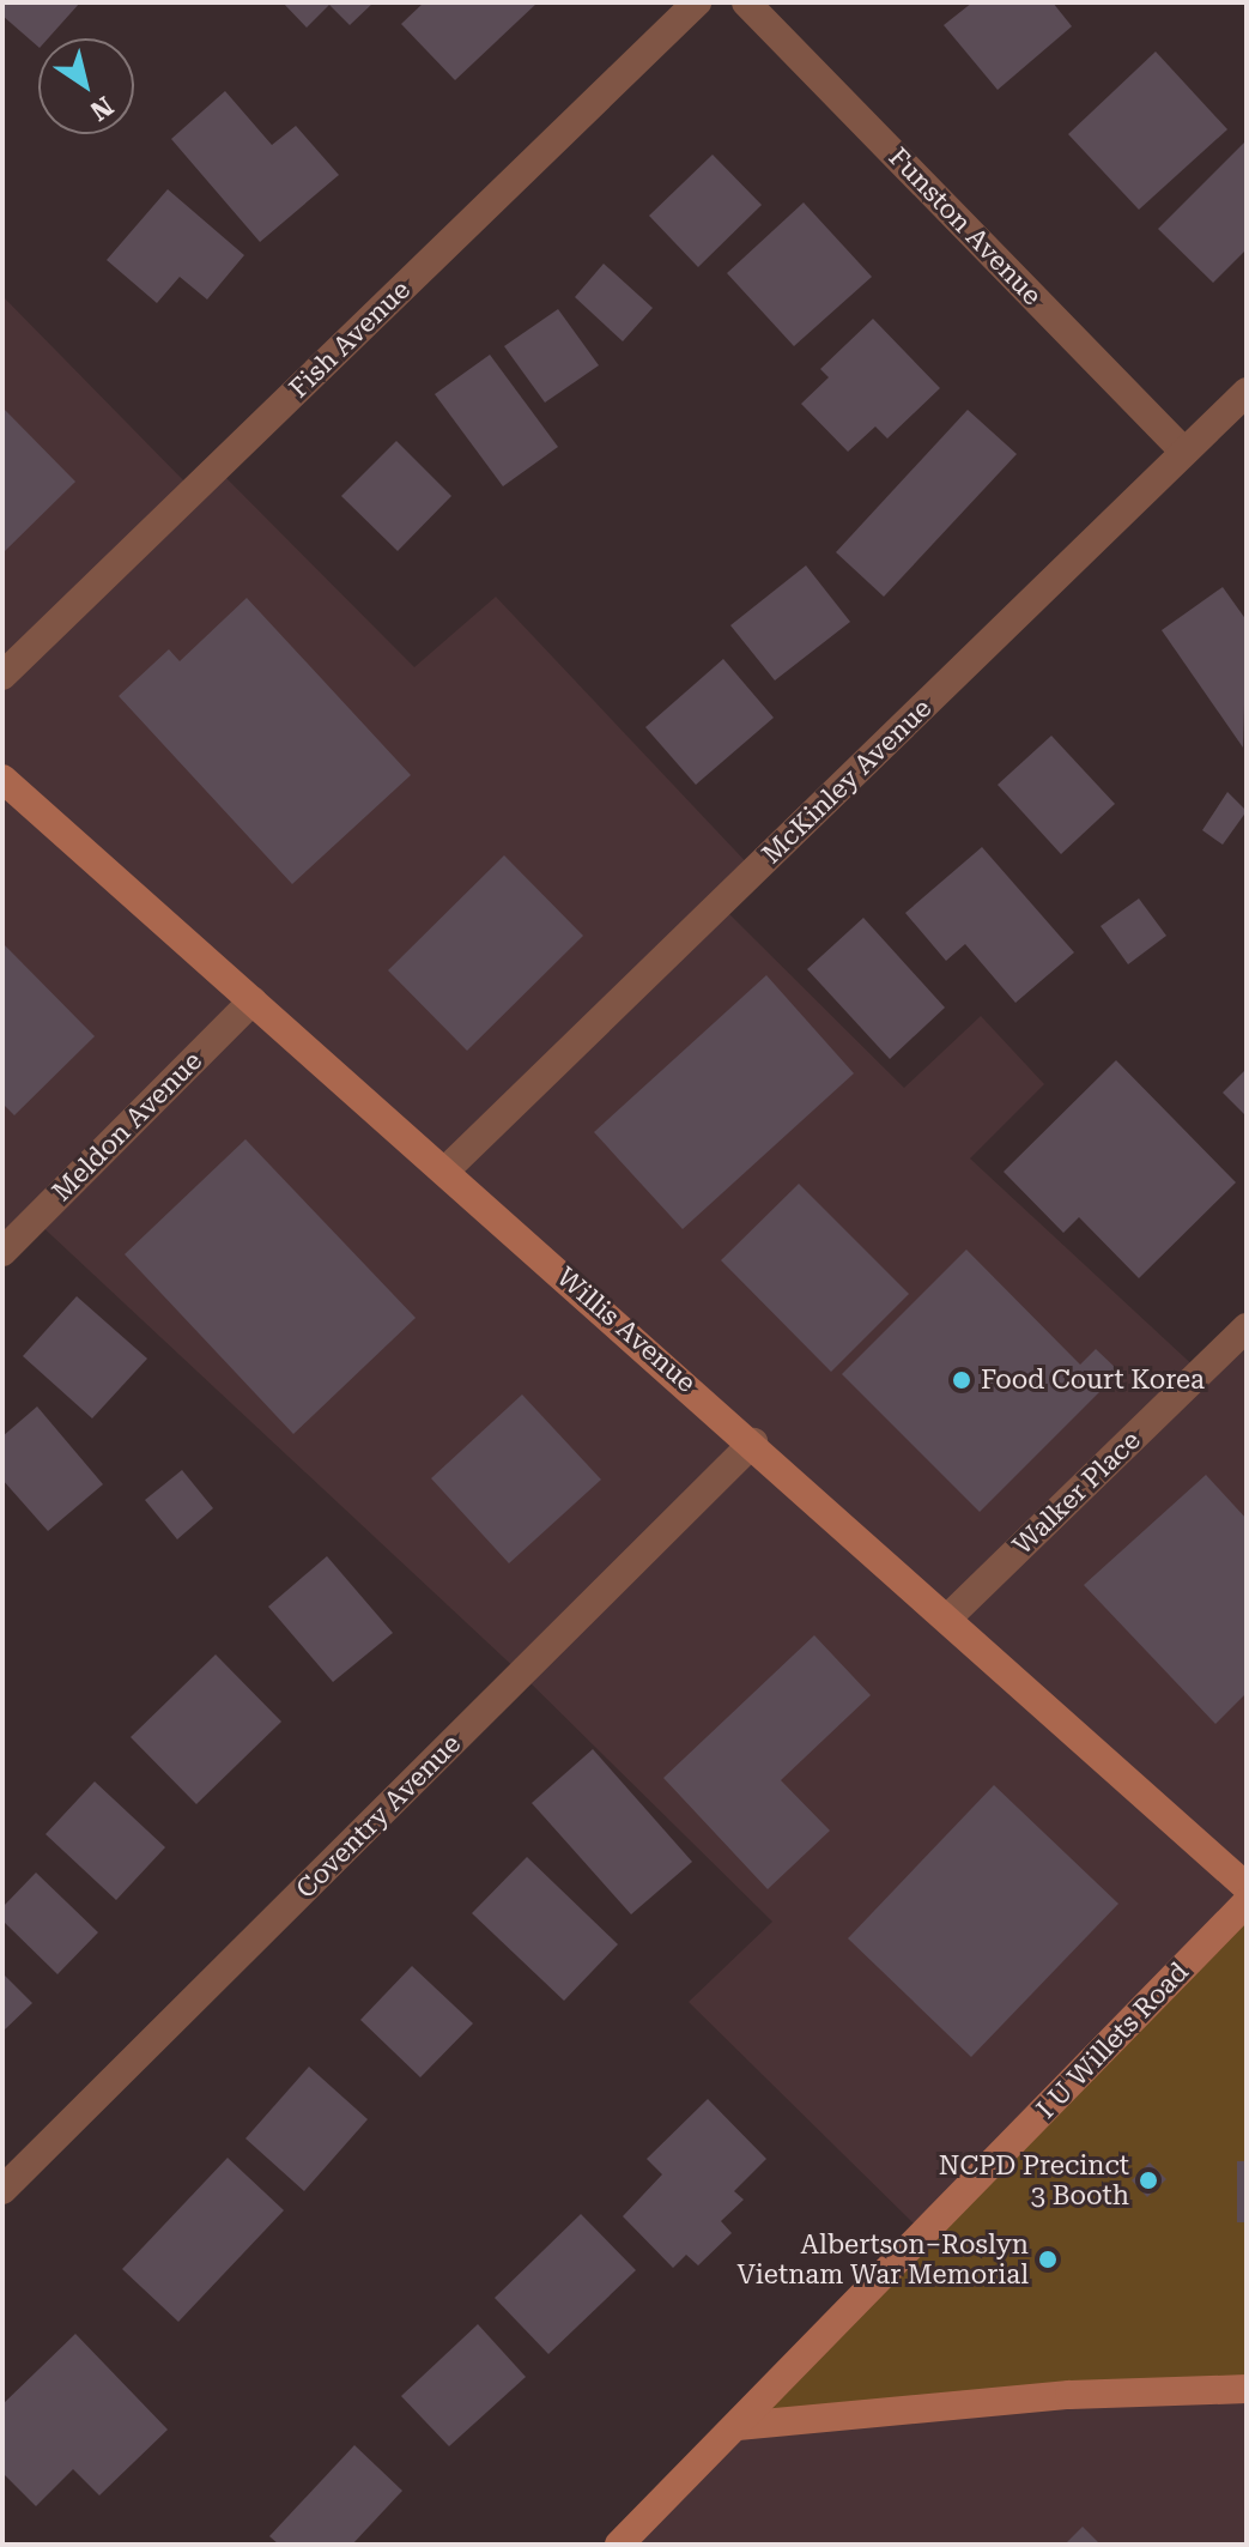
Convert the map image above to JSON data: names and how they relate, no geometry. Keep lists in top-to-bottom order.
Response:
{
  "streets": {
    "main road": ["Willis Avenue", "I U Willets Road"],
    "street": [
      "Funston Avenue",
      "Fish Avenue",
      "McKinley Avenue",
      "Meldon Avenue",
      "Walker Place",
      "Coventry Avenue"
    ]
  },
  "crossings": [
    ["Funston Avenue", "McKinley Avenue"],
    ["McKinley Avenue", "Willis Avenue"],
    ["Meldon Avenue", "Willis Avenue"],
    ["Willis Avenue", "Walker Place"],
    ["Willis Avenue", "Coventry Avenue"]
  ],
  "places": ["Food Court Korea", "NCPD Precinct 3 Booth", "Albertson–Roslyn Vietnam War Memorial"],
  "north": "bottom right"
}
